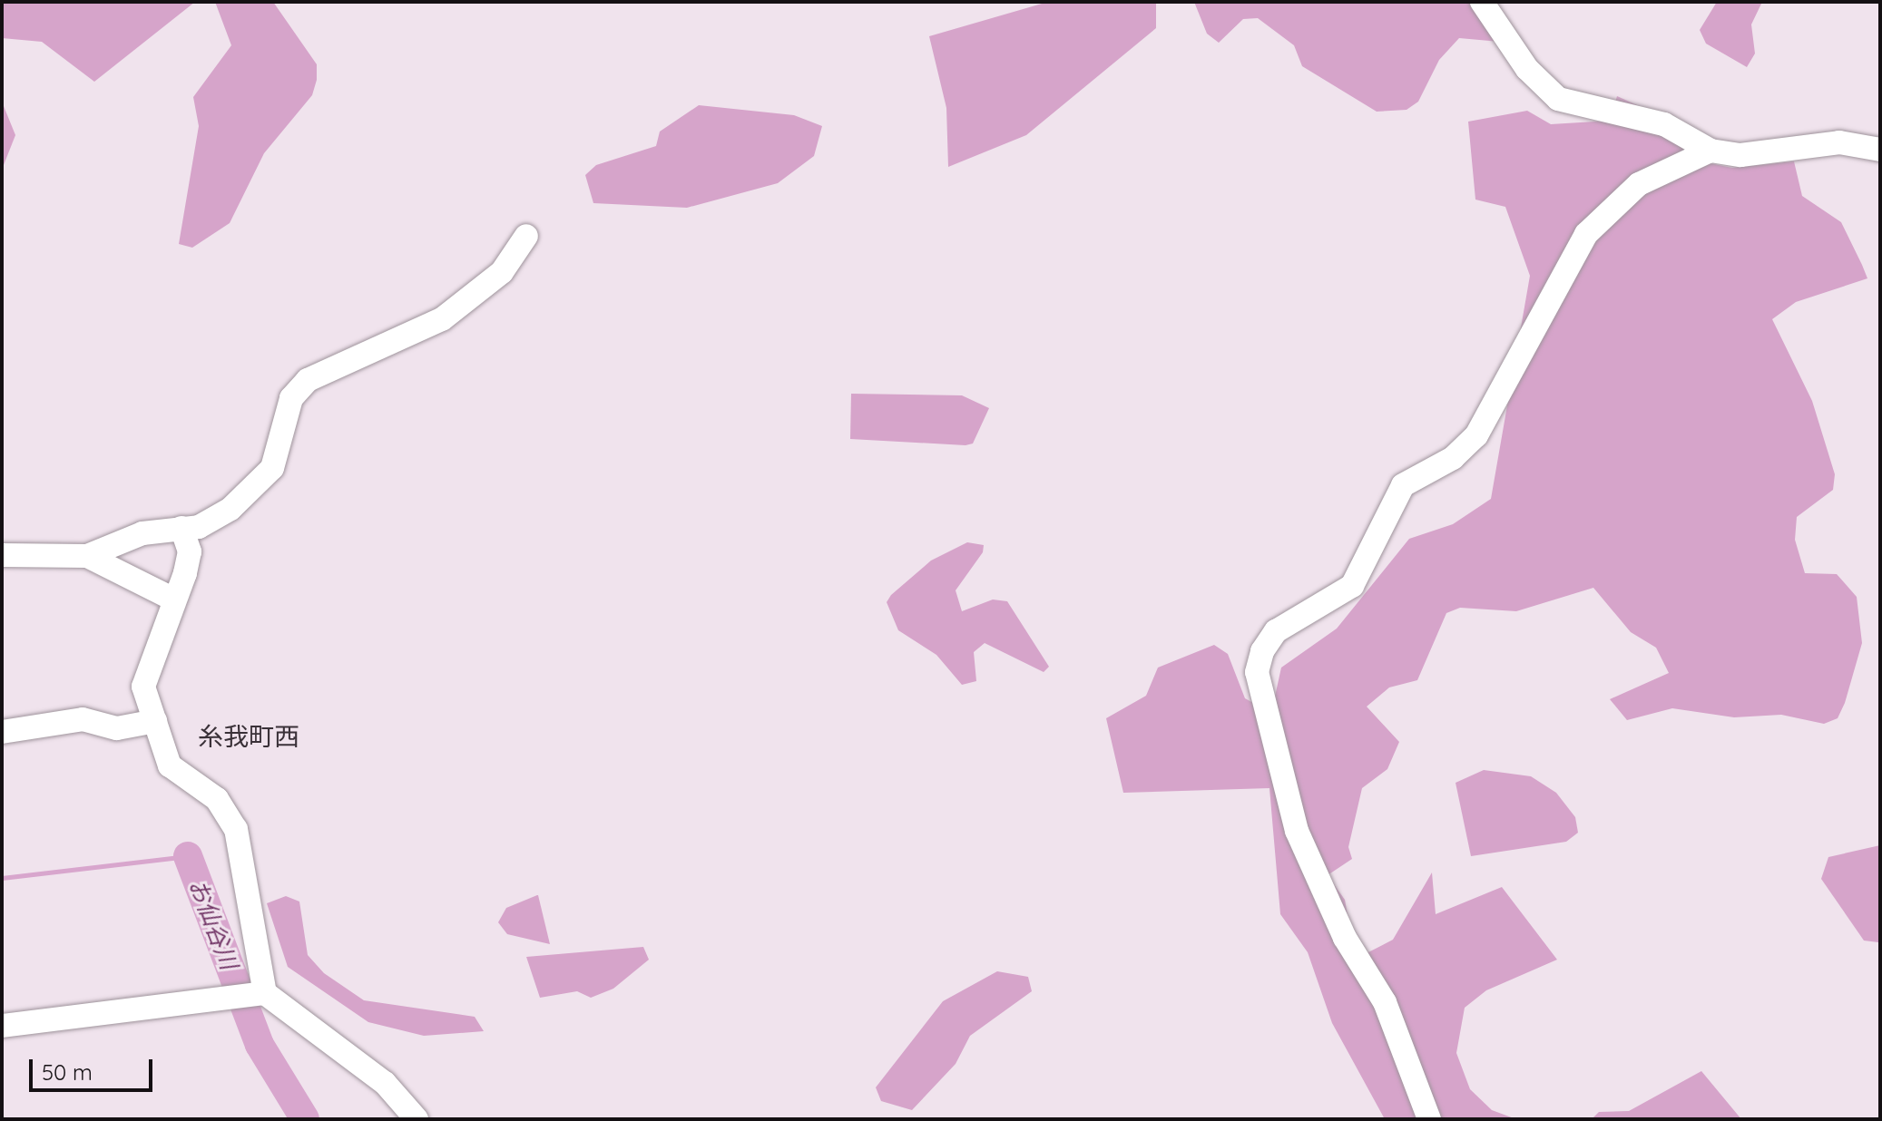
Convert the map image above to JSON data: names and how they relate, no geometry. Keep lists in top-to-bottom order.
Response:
{
  "districts": ["糸我町西"],
  "water": ["お仙谷川"],
  "scale_bar": "50 m"
}
